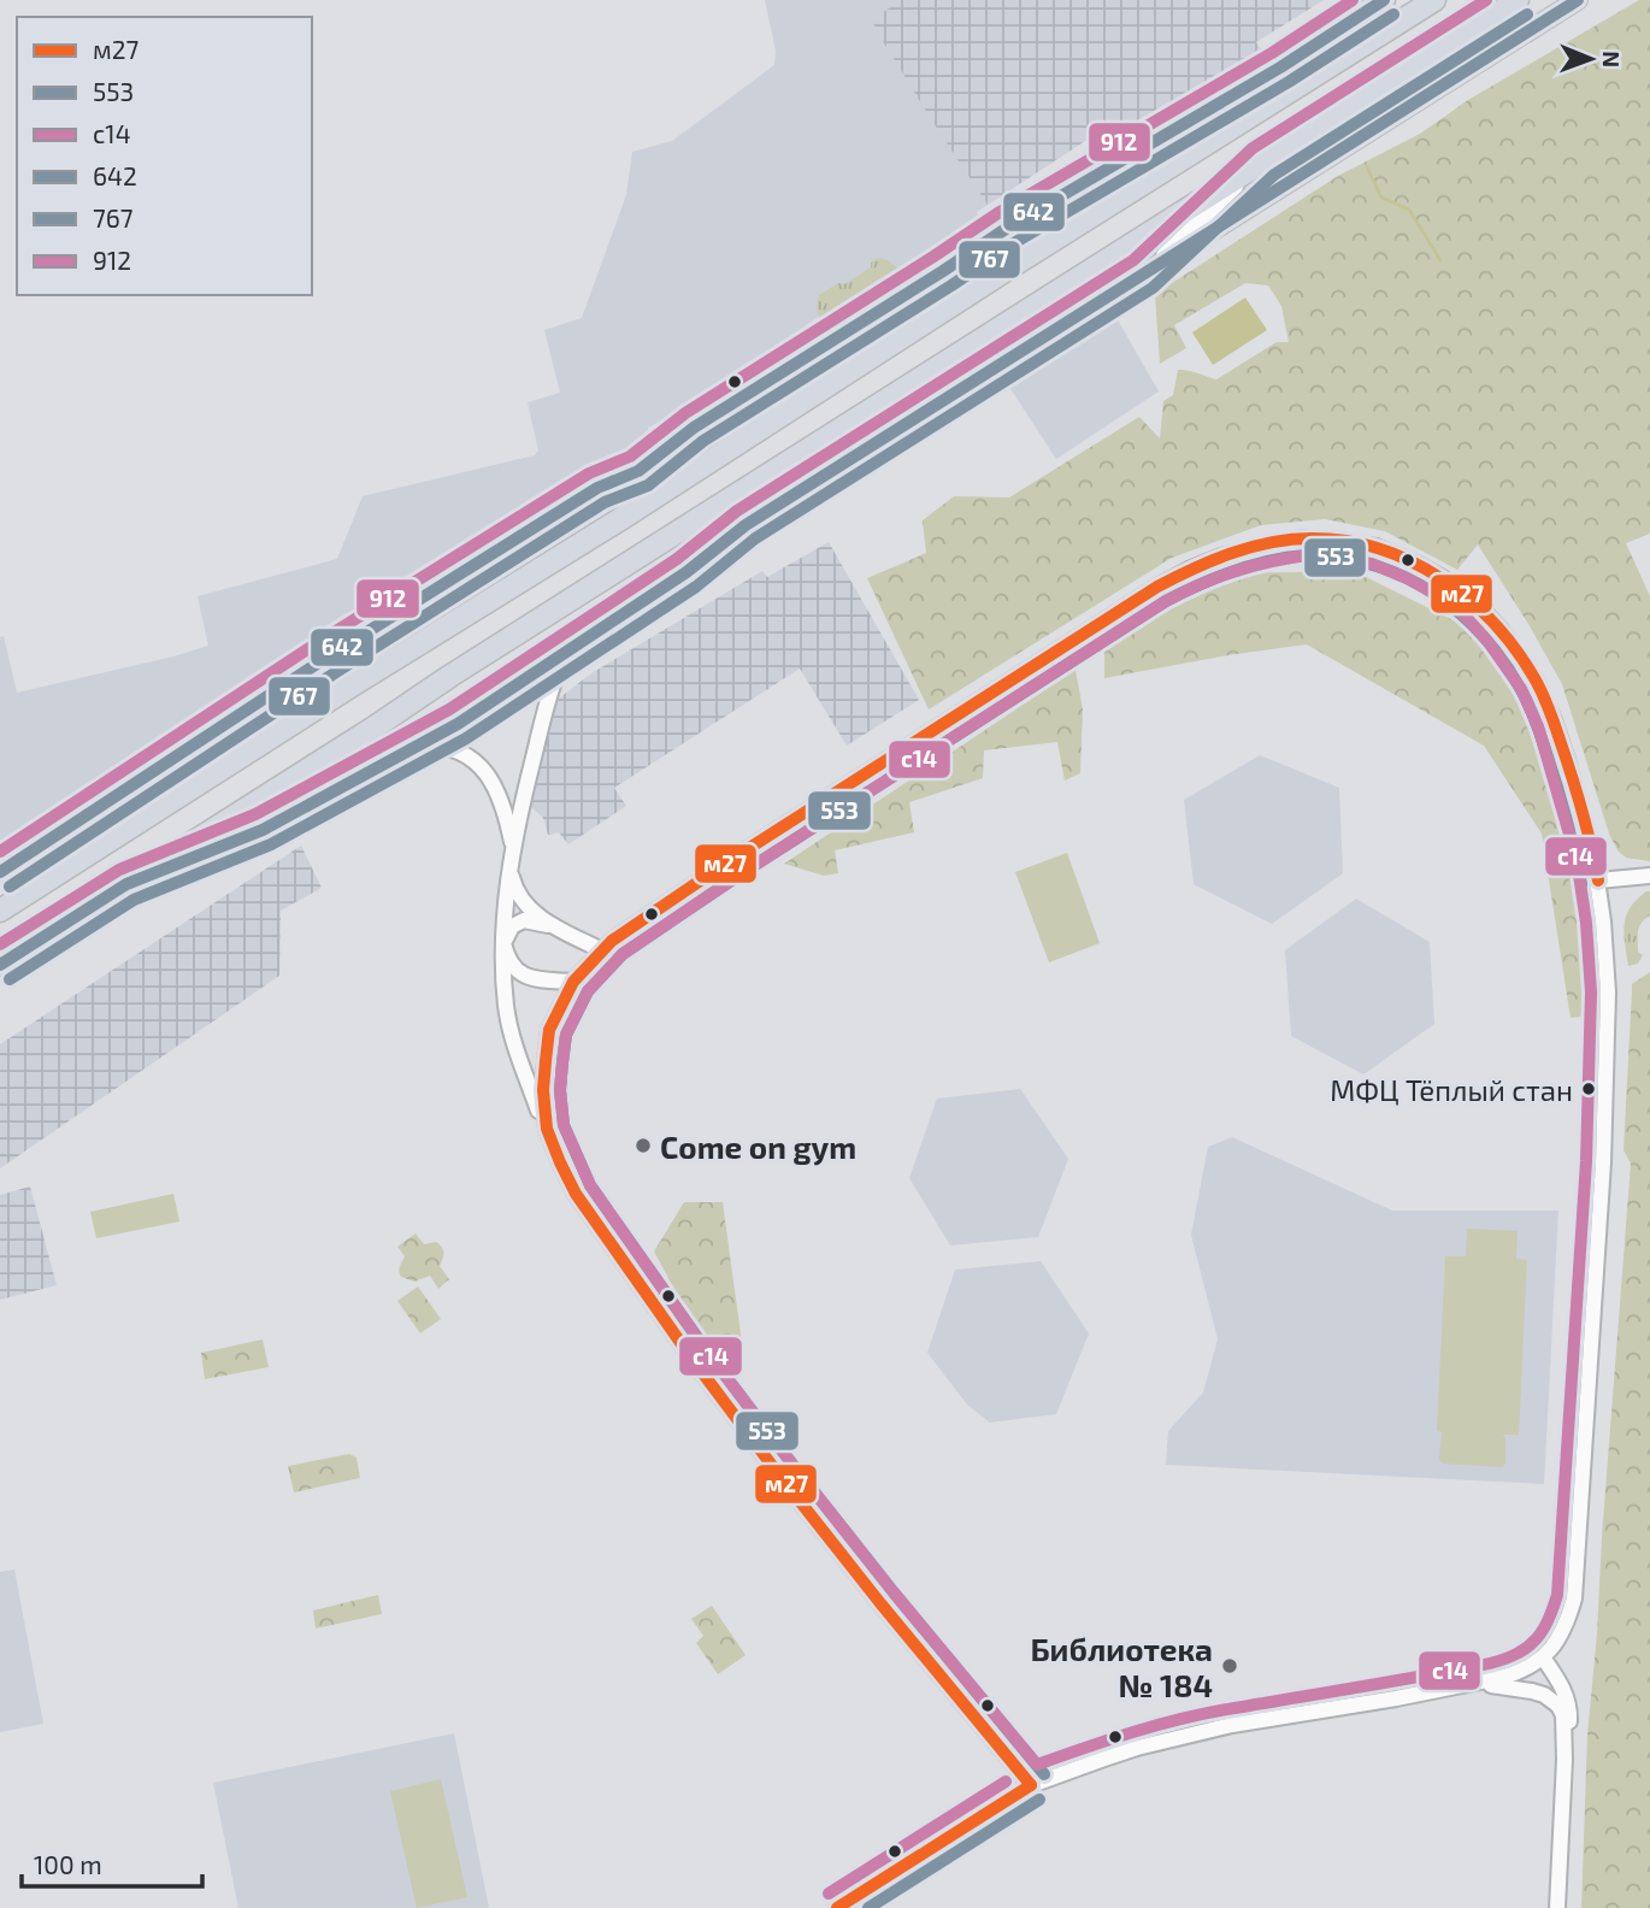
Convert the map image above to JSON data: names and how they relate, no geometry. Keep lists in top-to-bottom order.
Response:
{
  "places": ["МФЦ Тёплый стан", "Come on gym", "Библиотека № 184"],
  "lines": [
    "transit line 642",
    "transit line 912",
    "transit line 767",
    "transit line м27",
    "transit line 553",
    "transit line с14"
  ],
  "legend": [
    "м27",
    "553",
    "с14",
    "642",
    "767",
    "912"
  ],
  "scale_bar": "100 m",
  "north": "right"
}
